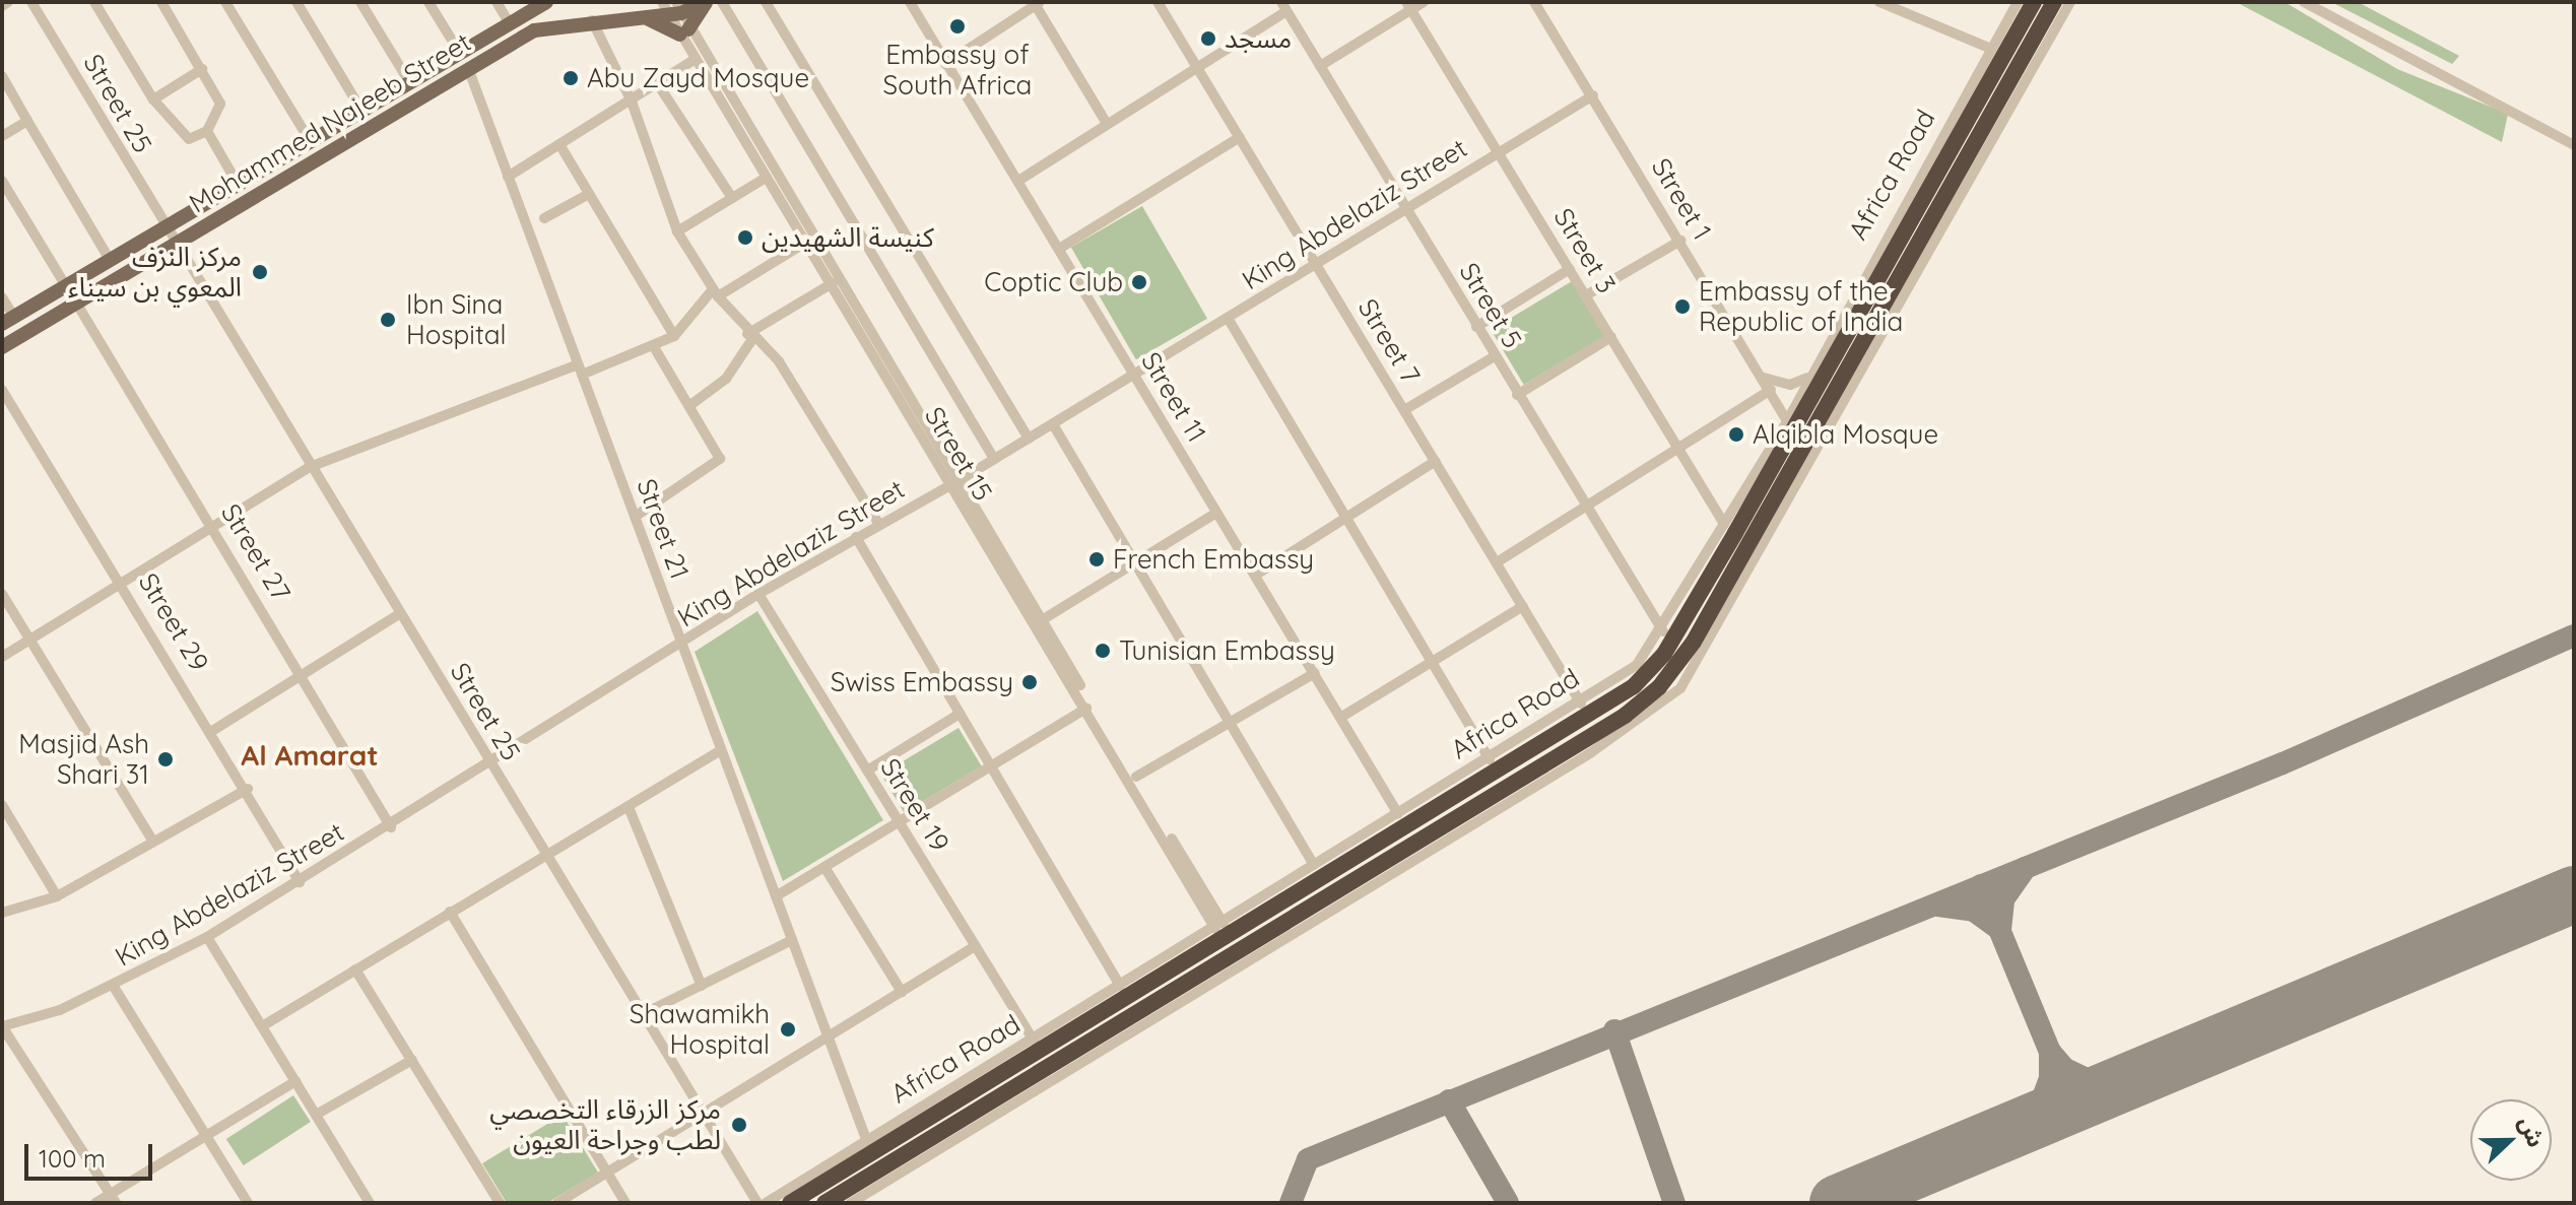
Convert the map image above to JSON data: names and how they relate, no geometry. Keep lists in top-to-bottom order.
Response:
{
  "streets": {
    "highway": ["Africa Road"],
    "main road": ["Mohammed Najeeb Street"],
    "street": [
      "Street 25",
      "Street 1",
      "King Abdelaziz Street",
      "Street 3",
      "Street 5",
      "Street 7",
      "Street 11",
      "Street 15",
      "Street 21",
      "Street 27",
      "Street 29",
      "Street 19"
    ]
  },
  "crossings": [
    ["Street 25", "Mohammed Najeeb Street"],
    ["Street 25", "King Abdelaziz Street"],
    ["Mohammed Najeeb Street", "Street 15"],
    ["Mohammed Najeeb Street", "Street 21"],
    ["Mohammed Najeeb Street", "Street 27"],
    ["Africa Road", "Street 1"],
    ["Africa Road", "Street 3"],
    ["Africa Road", "Street 5"],
    ["Africa Road", "Street 7"],
    ["Africa Road", "Street 11"],
    ["Africa Road", "Street 15"],
    ["Africa Road", "Street 21"],
    ["Africa Road", "Street 19"],
    ["Street 1", "King Abdelaziz Street"],
    ["King Abdelaziz Street", "Street 3"],
    ["King Abdelaziz Street", "Street 5"],
    ["King Abdelaziz Street", "Street 7"],
    ["King Abdelaziz Street", "Street 11"],
    ["King Abdelaziz Street", "Street 15"],
    ["King Abdelaziz Street", "Street 21"],
    ["King Abdelaziz Street", "Street 27"],
    ["King Abdelaziz Street", "Street 29"],
    ["King Abdelaziz Street", "Street 19"]
  ],
  "districts": ["Al Amarat"],
  "places": [
    "Embassy of South Africa",
    "مسجد",
    "Abu Zayd Mosque",
    "كنيسة الشهيدين",
    "مركز النزف المعوي بن سيناء",
    "Coptic Club",
    "Embassy of the Republic of India",
    "Ibn Sina Hospital",
    "Alqibla Mosque",
    "French Embassy",
    "Tunisian Embassy",
    "Swiss Embassy",
    "Masjid Ash Shari 31",
    "Shawamikh Hospital",
    "مركز الزرقاء التخصصي لطب وجراحة العيون"
  ],
  "scale_bar": "100 m",
  "north": "right"
}
